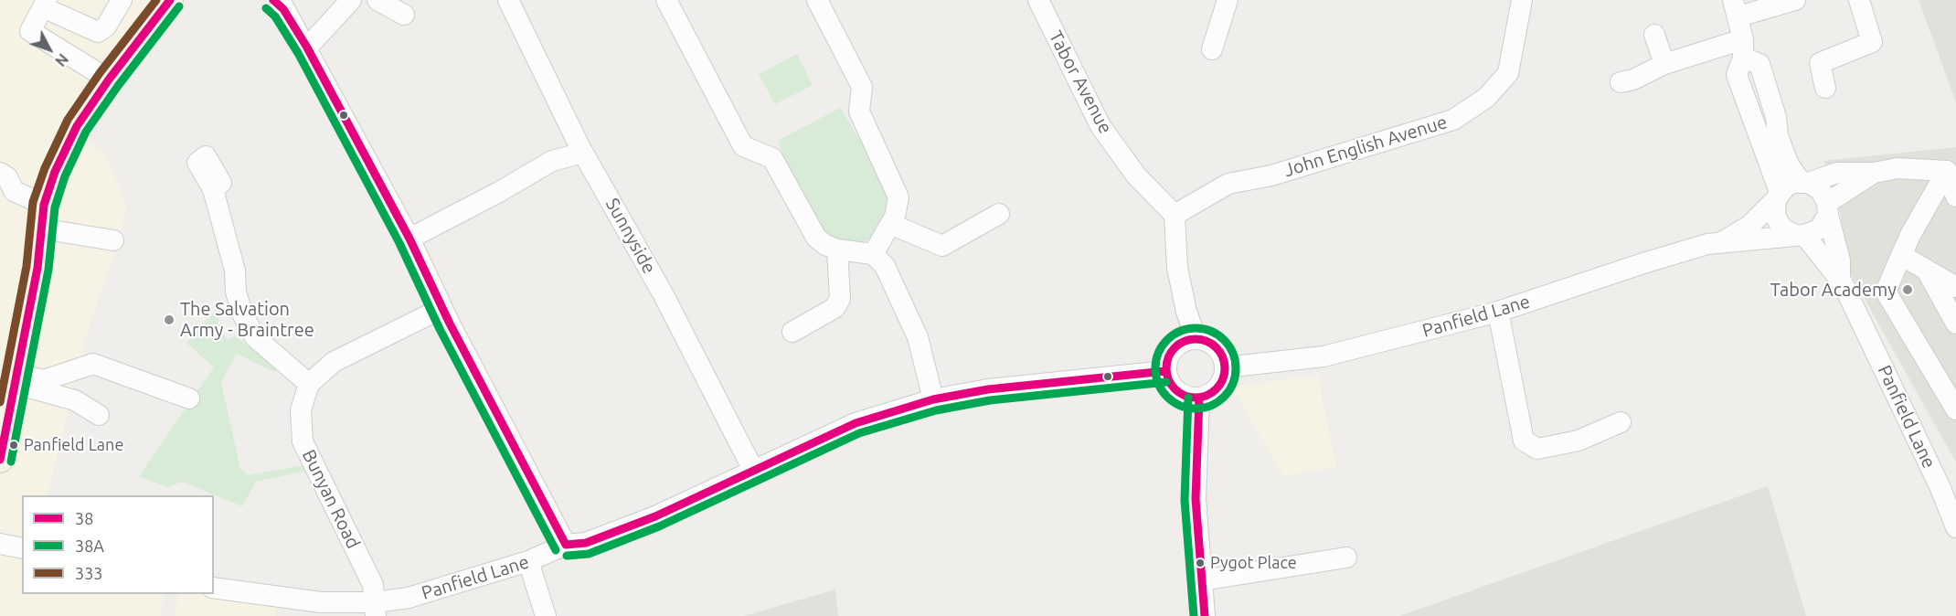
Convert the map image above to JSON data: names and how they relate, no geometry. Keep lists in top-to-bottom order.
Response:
{
  "streets": {
    "street": [
      "Tabor Avenue",
      "John English Avenue",
      "Sunnyside",
      "Panfield Lane",
      "Bunyan Road"
    ]
  },
  "crossings": [
    ["Tabor Avenue", "John English Avenue"],
    ["Sunnyside", "Panfield Lane"],
    ["Panfield Lane", "Bunyan Road"]
  ],
  "places": [
    "Tabor Academy",
    "The Salvation Army - Braintree",
    "Panfield Lane",
    "Pygot Place"
  ],
  "lines": ["transit line 38", "transit line 333", "transit line 38A"],
  "legend": ["38", "38A", "333"],
  "north": "bottom right"
}
